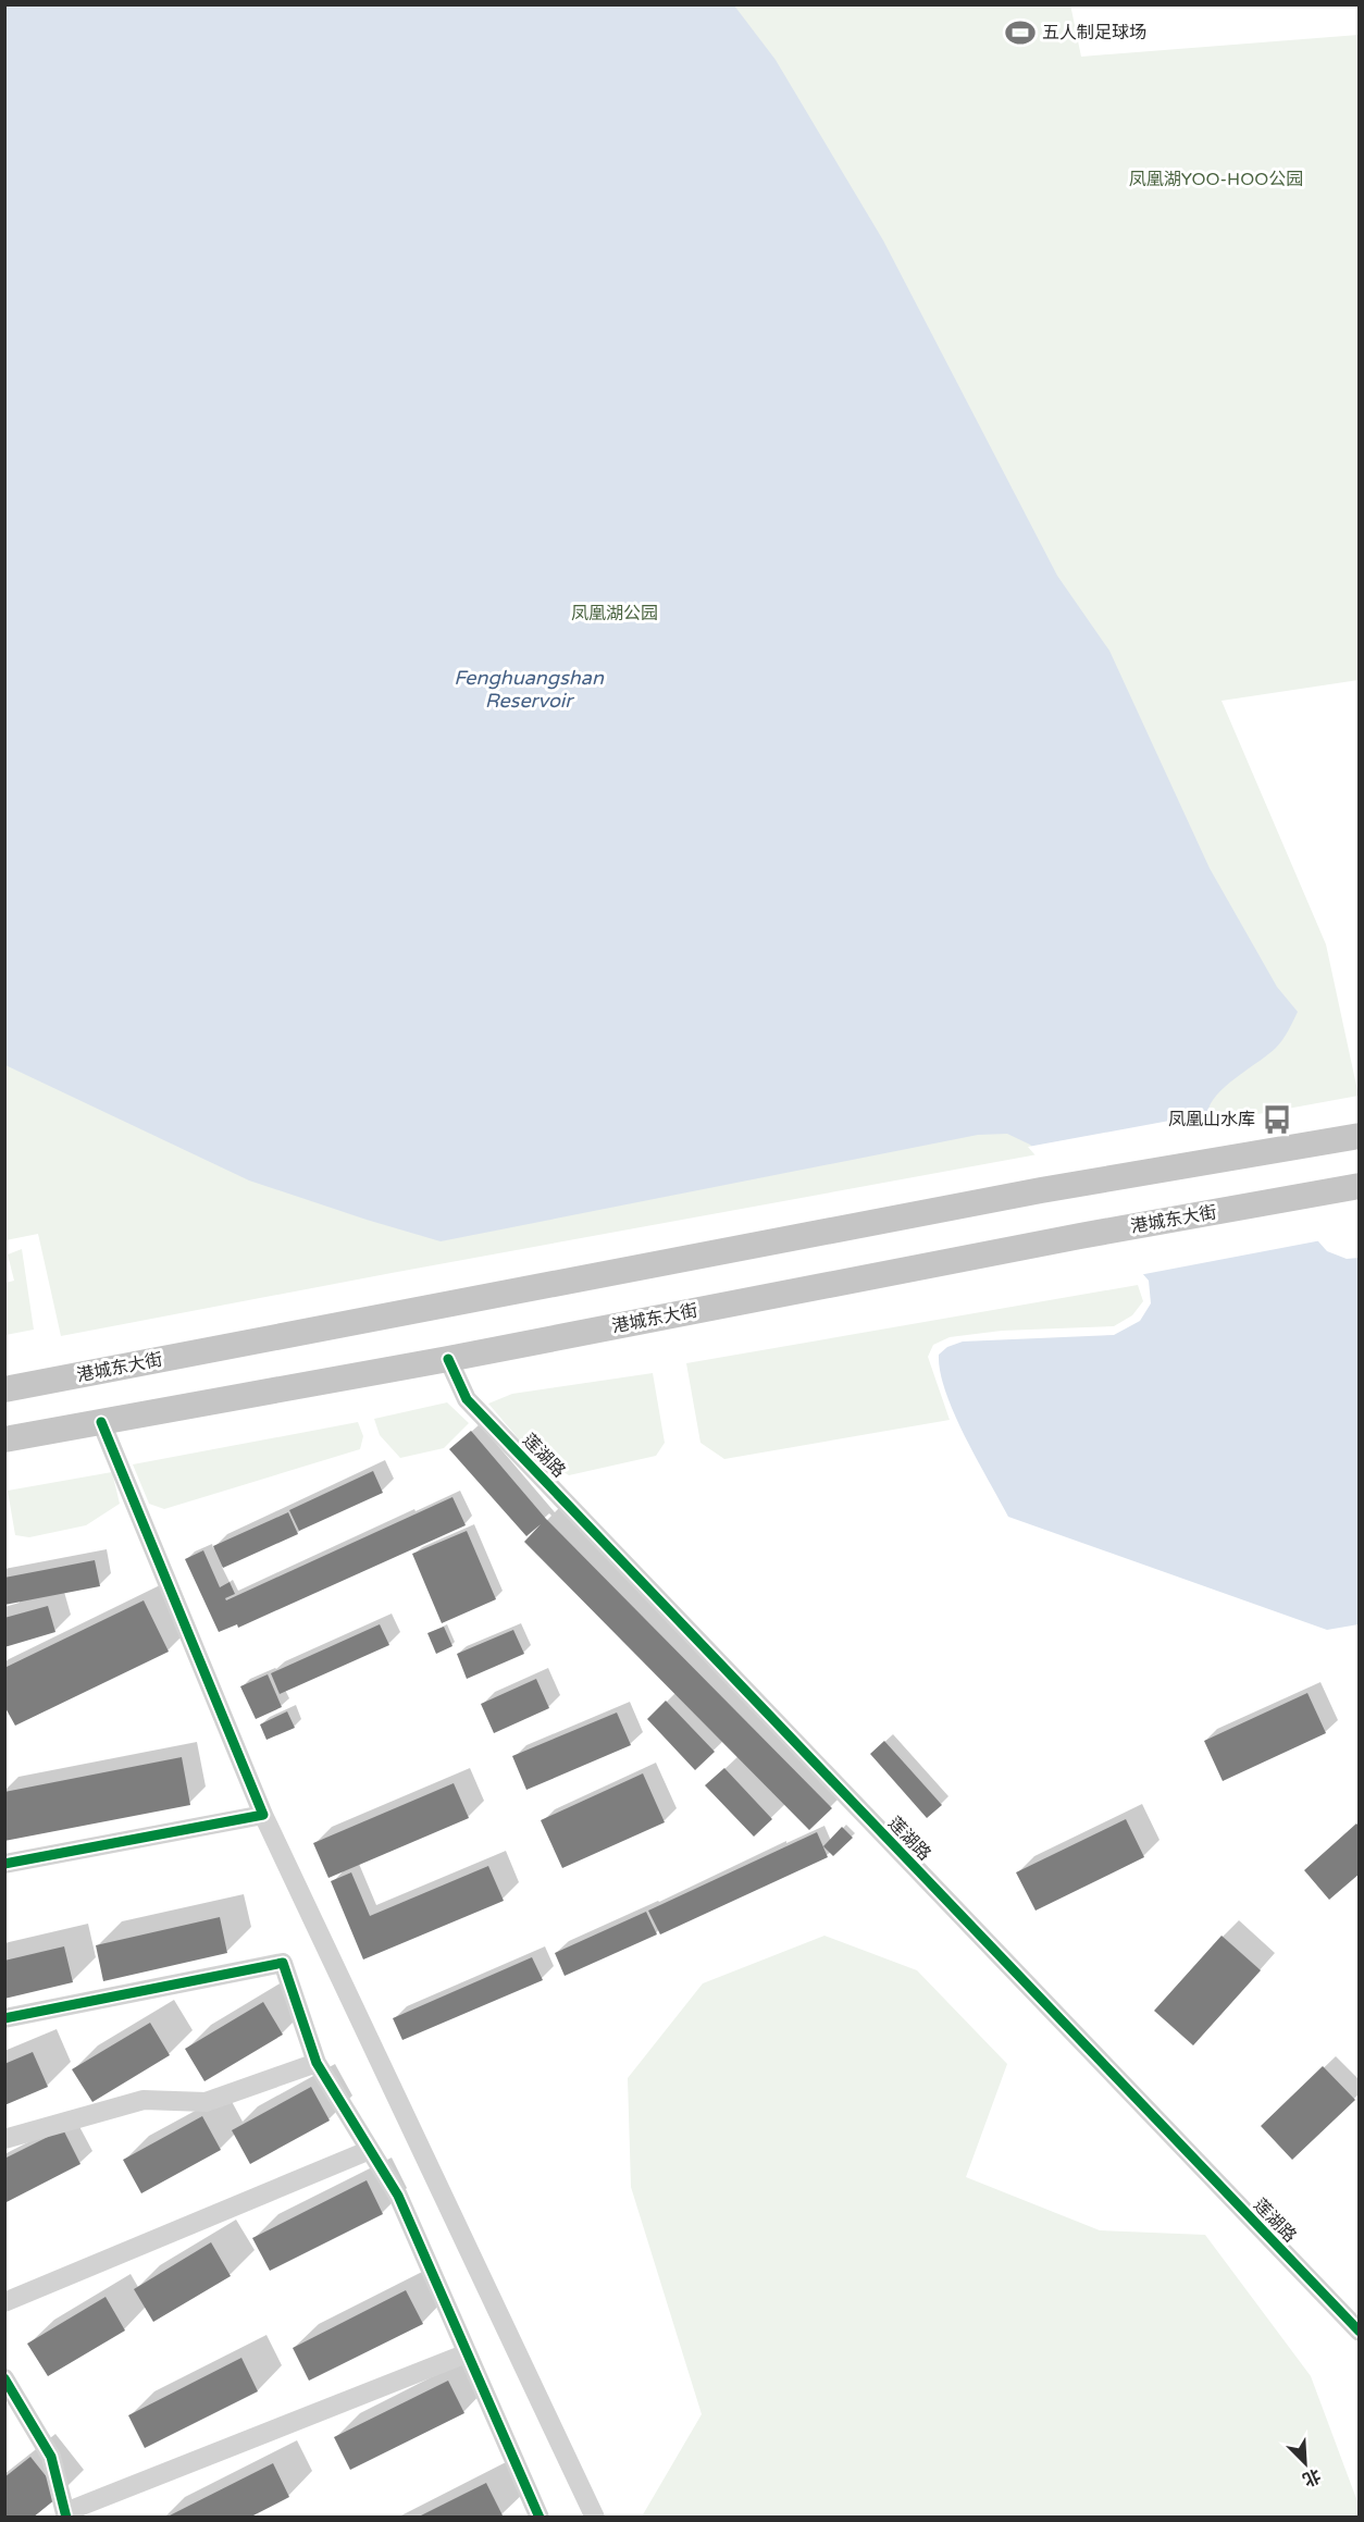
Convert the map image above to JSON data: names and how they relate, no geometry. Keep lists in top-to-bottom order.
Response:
{
  "streets": {
    "main road": ["港城东大街"],
    "street": ["莲湖路"]
  },
  "crossings": [
    ["港城东大街", "莲湖路"]
  ],
  "water": ["Fenghuangshan Reservoir"],
  "parks": ["凤凰湖YOO-HOO公园", "凤凰湖公园"],
  "places": {
    "sports": ["五人制足球场"],
    "bus stop": ["凤凰山水库"]
  },
  "north": "bottom right"
}
